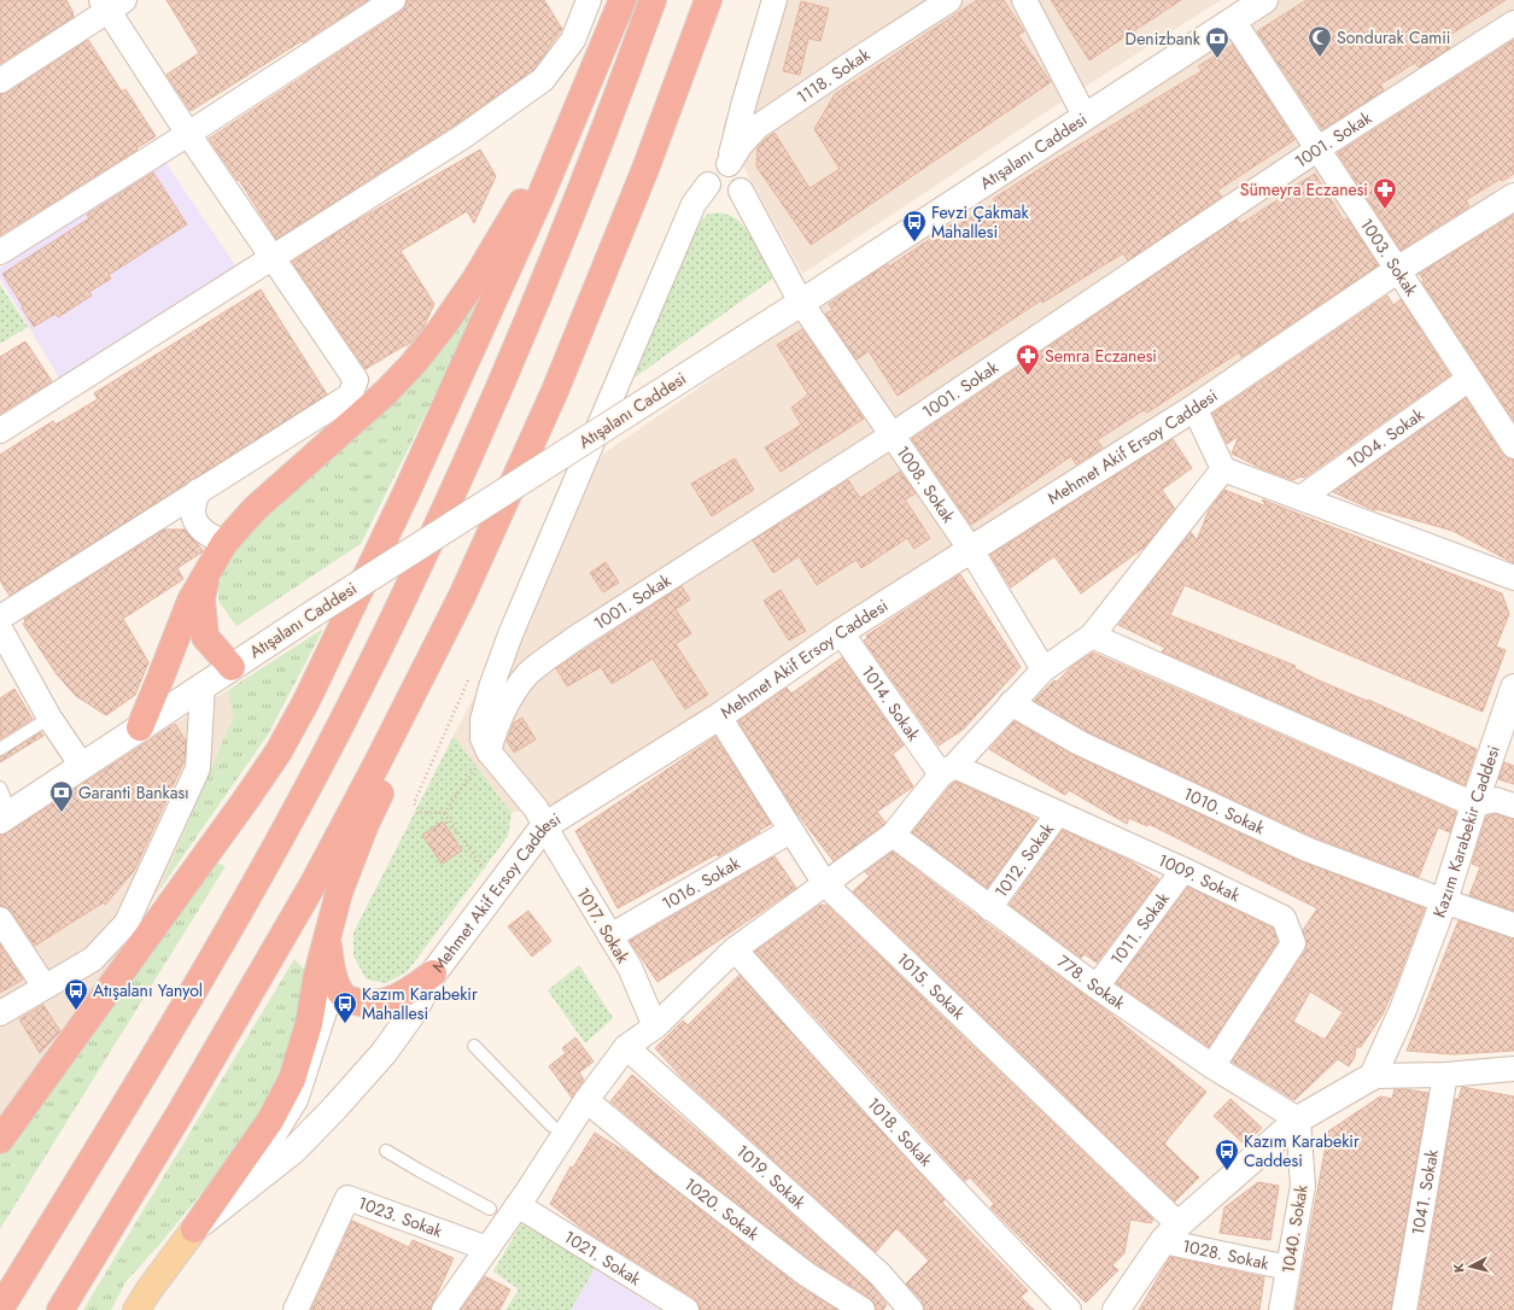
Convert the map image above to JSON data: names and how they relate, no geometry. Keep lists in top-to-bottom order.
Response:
{
  "streets": {
    "main road": ["Atışalanı Caddesi", "Mehmet Akif Ersoy Caddesi", "Kazım Karabekir Caddesi"],
    "street": [
      "1118. Sokak",
      "1001. Sokak",
      "1003. Sokak",
      "1004. Sokak",
      "1008. Sokak",
      "1014. Sokak",
      "1010. Sokak",
      "1012. Sokak",
      "1009. Sokak",
      "1016. Sokak",
      "1017. Sokak",
      "1011. Sokak",
      "778. Sokak",
      "1015. Sokak",
      "1018. Sokak",
      "1019. Sokak",
      "1041. Sokak",
      "1020. Sokak",
      "1023. Sokak",
      "1040. Sokak",
      "1028. Sokak",
      "1021. Sokak"
    ]
  },
  "crossings": [
    ["1118. Sokak", "1008. Sokak"],
    ["1001. Sokak", "1003. Sokak"],
    ["1001. Sokak", "1008. Sokak"],
    ["1001. Sokak", "1017. Sokak"],
    ["Atışalanı Caddesi", "1003. Sokak"],
    ["Atışalanı Caddesi", "1008. Sokak"],
    ["1003. Sokak", "1004. Sokak"],
    ["1003. Sokak", "Mehmet Akif Ersoy Caddesi"],
    ["Mehmet Akif Ersoy Caddesi", "1008. Sokak"],
    ["Mehmet Akif Ersoy Caddesi", "1014. Sokak"],
    ["Mehmet Akif Ersoy Caddesi", "1017. Sokak"],
    ["Mehmet Akif Ersoy Caddesi", "1015. Sokak"],
    ["1014. Sokak", "1009. Sokak"],
    ["1010. Sokak", "Kazım Karabekir Caddesi"],
    ["1012. Sokak", "1009. Sokak"],
    ["1012. Sokak", "778. Sokak"],
    ["1009. Sokak", "1011. Sokak"],
    ["1009. Sokak", "778. Sokak"],
    ["1016. Sokak", "1017. Sokak"],
    ["1016. Sokak", "1015. Sokak"],
    ["1011. Sokak", "778. Sokak"],
    ["778. Sokak", "1040. Sokak"],
    ["1015. Sokak", "1028. Sokak"],
    ["1040. Sokak", "1028. Sokak"]
  ],
  "places": {
    "mosque": ["Sondurak Camii"],
    "bank": ["Denizbank", "Garanti Bankası"],
    "pharmacy": ["Sümeyra Eczanesi", "Semra Eczanesi"],
    "bus stop": [
      "Fevzi Çakmak Mahallesi",
      "Atışalanı Yanyol",
      "Kazım Karabekir Mahallesi",
      "Kazım Karabekir Caddesi"
    ]
  },
  "north": "left"
}
